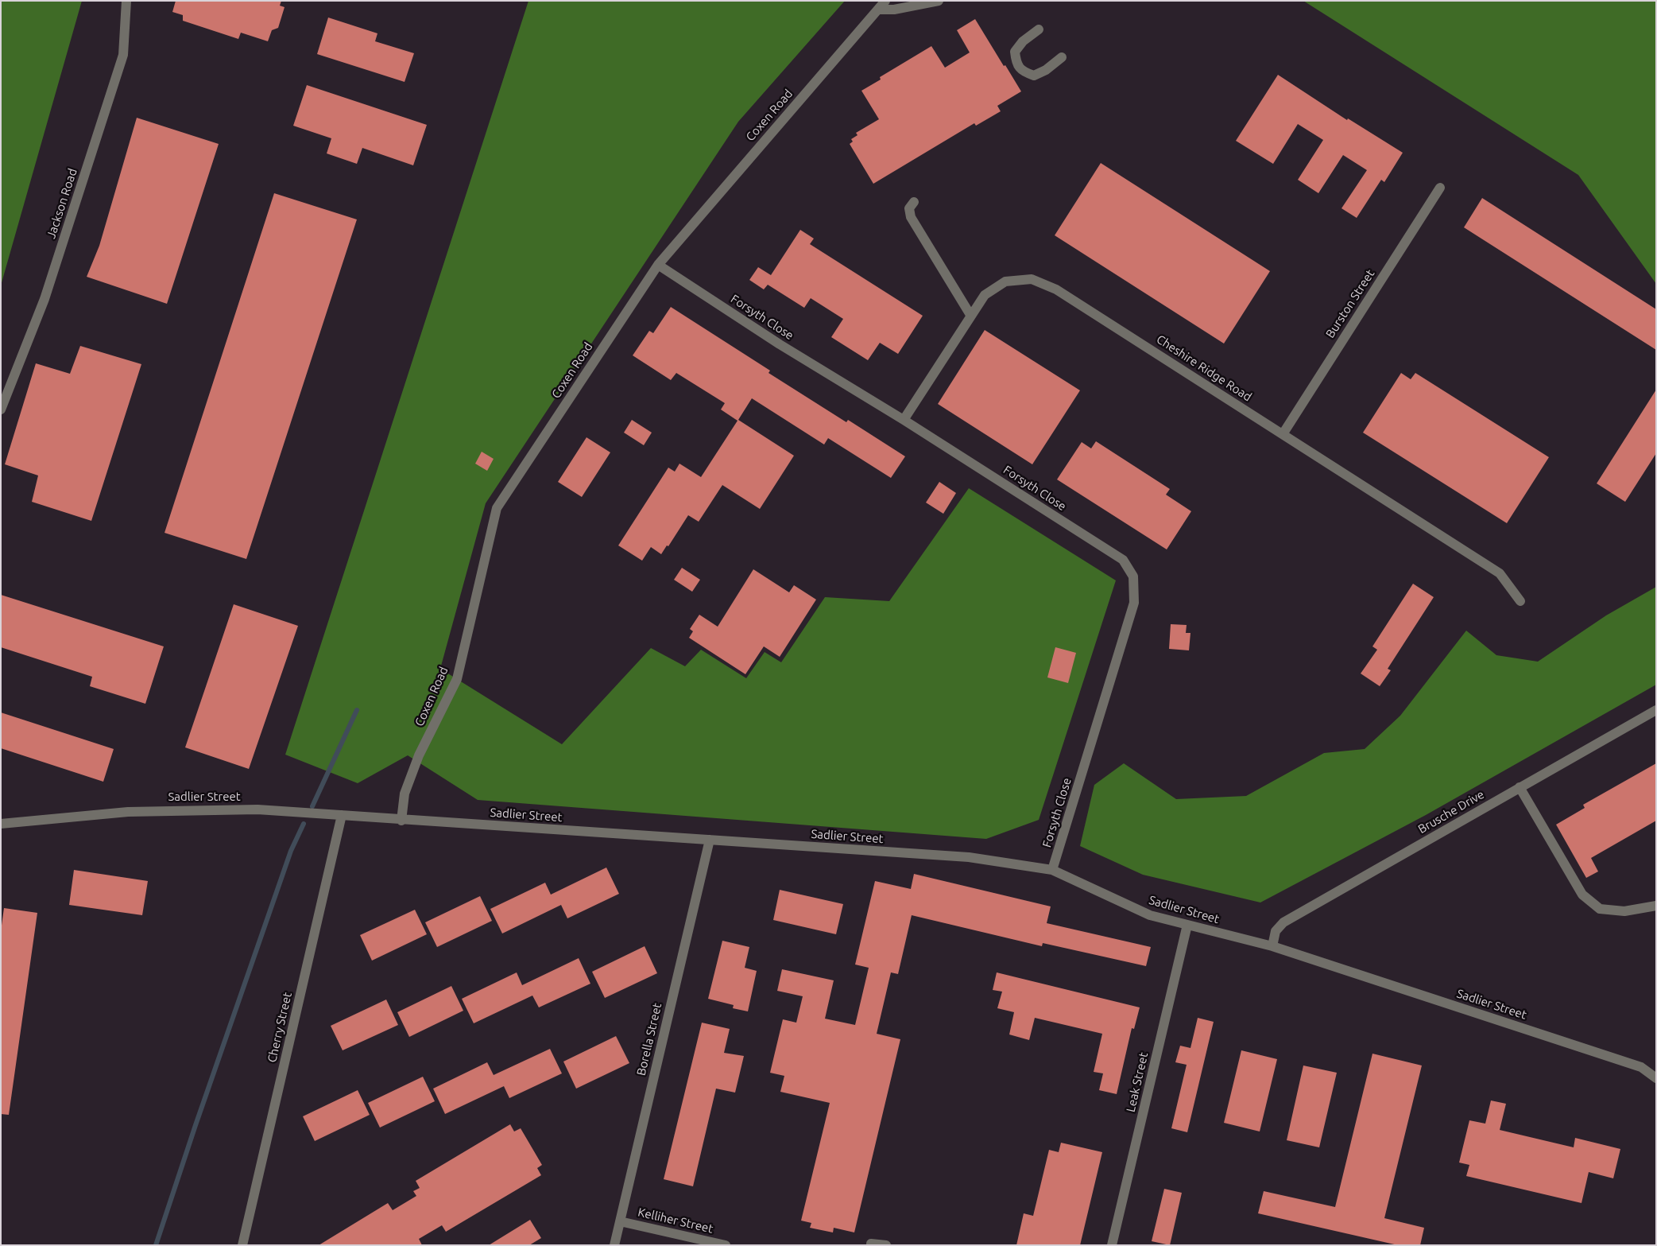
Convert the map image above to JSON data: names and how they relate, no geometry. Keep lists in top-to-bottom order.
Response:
{
  "streets": {
    "lane": [
      "Coxen Road",
      "Jackson Road",
      "Burston Street",
      "Forsyth Close",
      "Cheshire Ridge Road",
      "Sadlier Street",
      "Brusche Drive",
      "Cherry Street",
      "Borella Street",
      "Leak Street",
      "Kelliher Street"
    ]
  },
  "crossings": [
    ["Coxen Road", "Forsyth Close"],
    ["Coxen Road", "Sadlier Street"],
    ["Burston Street", "Cheshire Ridge Road"],
    ["Forsyth Close", "Cheshire Ridge Road"],
    ["Forsyth Close", "Sadlier Street"],
    ["Sadlier Street", "Brusche Drive"],
    ["Sadlier Street", "Cherry Street"],
    ["Sadlier Street", "Borella Street"],
    ["Sadlier Street", "Leak Street"],
    ["Borella Street", "Kelliher Street"]
  ]
}
